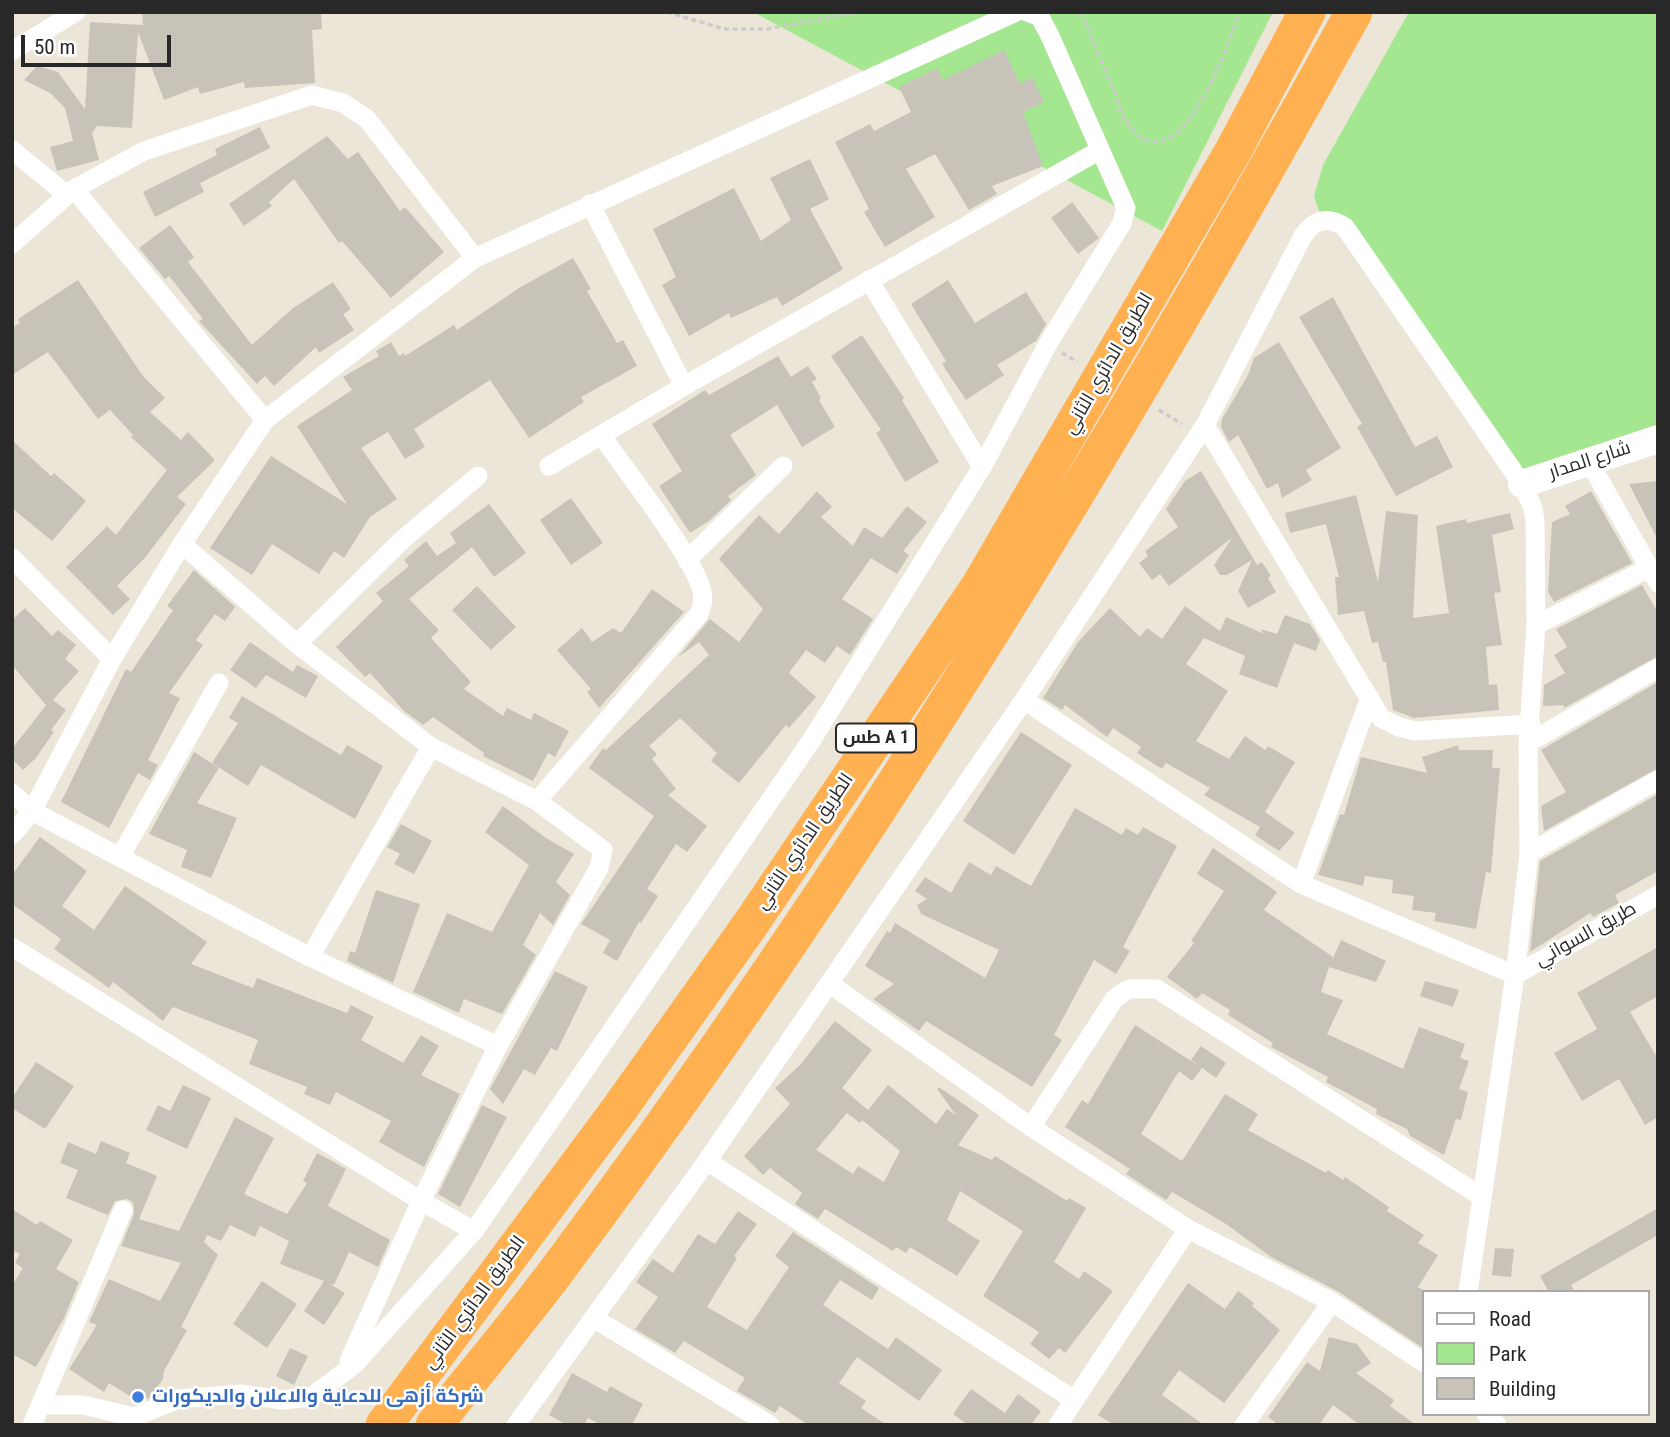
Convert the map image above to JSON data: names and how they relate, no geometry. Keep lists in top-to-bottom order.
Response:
{
  "streets": {
    "highway": ["الطريق الدائري الثاني", "طس A 1"],
    "street": ["شارع المدار", "طريق السواني"]
  },
  "places": ["شركة أزهى للدعاية والاعلان والديكورات"],
  "legend": ["Road", "Park", "Building"],
  "scale_bar": "50 m"
}
